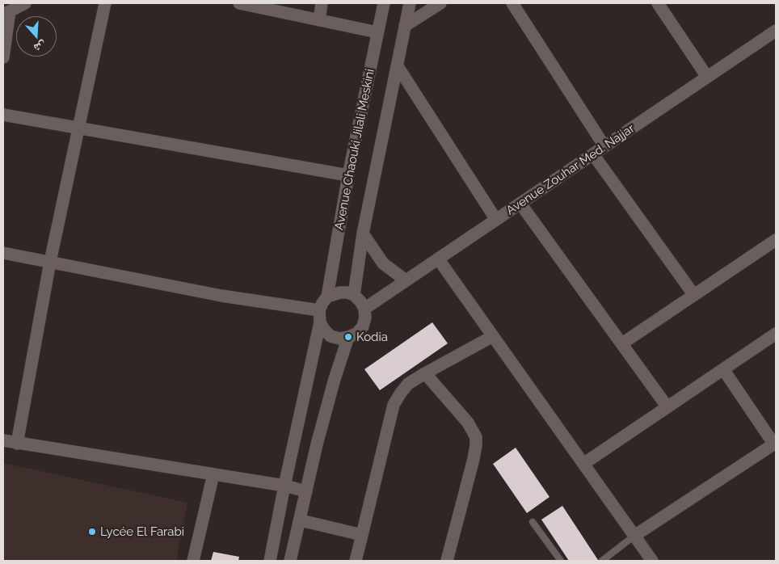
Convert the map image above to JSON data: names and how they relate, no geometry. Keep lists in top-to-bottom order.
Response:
{
  "streets": {
    "street": ["Avenue Chaouki Jilali Meskini", "Avenue Zouhar Med. Najjar"]
  },
  "crossings": [
    ["Avenue Chaouki Jilali Meskini", "Avenue Zouhar Med. Najjar"]
  ],
  "places": ["Kodia", "Lycée El Farabi"],
  "north": "bottom"
}
